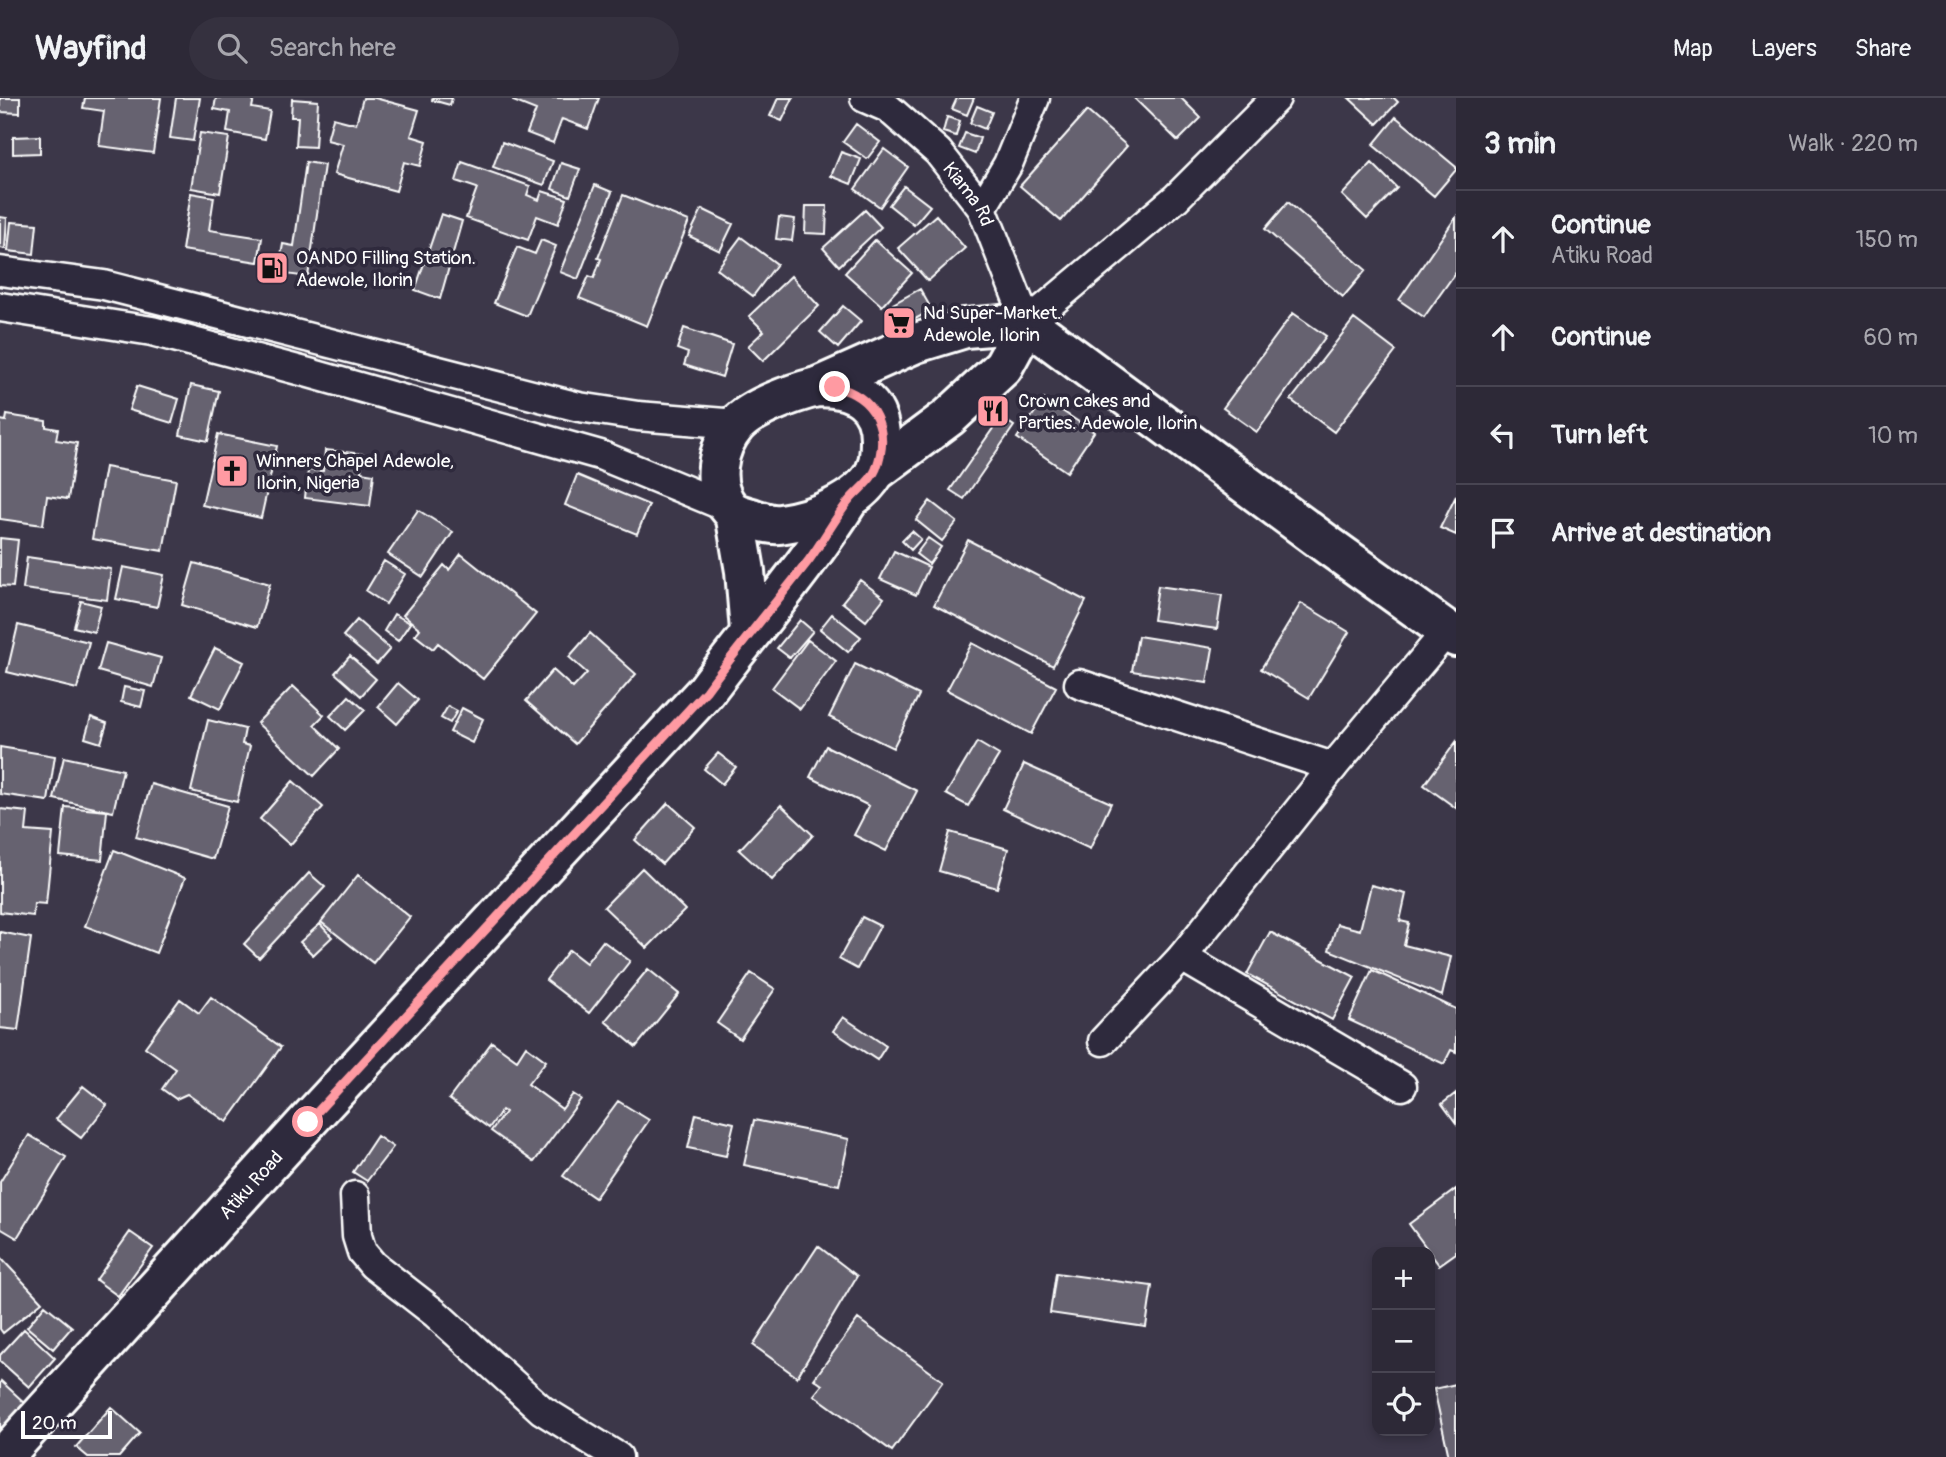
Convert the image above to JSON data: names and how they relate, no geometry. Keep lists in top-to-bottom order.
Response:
{
  "streets": {
    "street": ["Kiama Rd", "Atiku Road"]
  },
  "places": {
    "fuel station": ["OANDO Filling Station. Adewole, Ilorin"],
    "supermarket": ["Nd Super-Market. Adewole, Ilorin"],
    "restaurant": ["Crown cakes and Parties. Adewole, Ilorin"],
    "church": ["Winners Chapel Adewole, Ilorin, Nigeria"]
  },
  "scale_bar": "20 m",
  "page": {
    "header": "Wayfind",
    "search": "Search here",
    "nav": ["Map", "Layers", "Share"],
    "heading": ["3 min", "Walk · 220 m"],
    "list": [
      ["Continue", "Atiku Road", "150 m"],
      ["Continue", "60 m"],
      ["Turn left", "10 m"],
      "Arrive at destination"
    ],
    "map_buttons": ["+", "−"],
    "scale": "20 m"
  }
}
